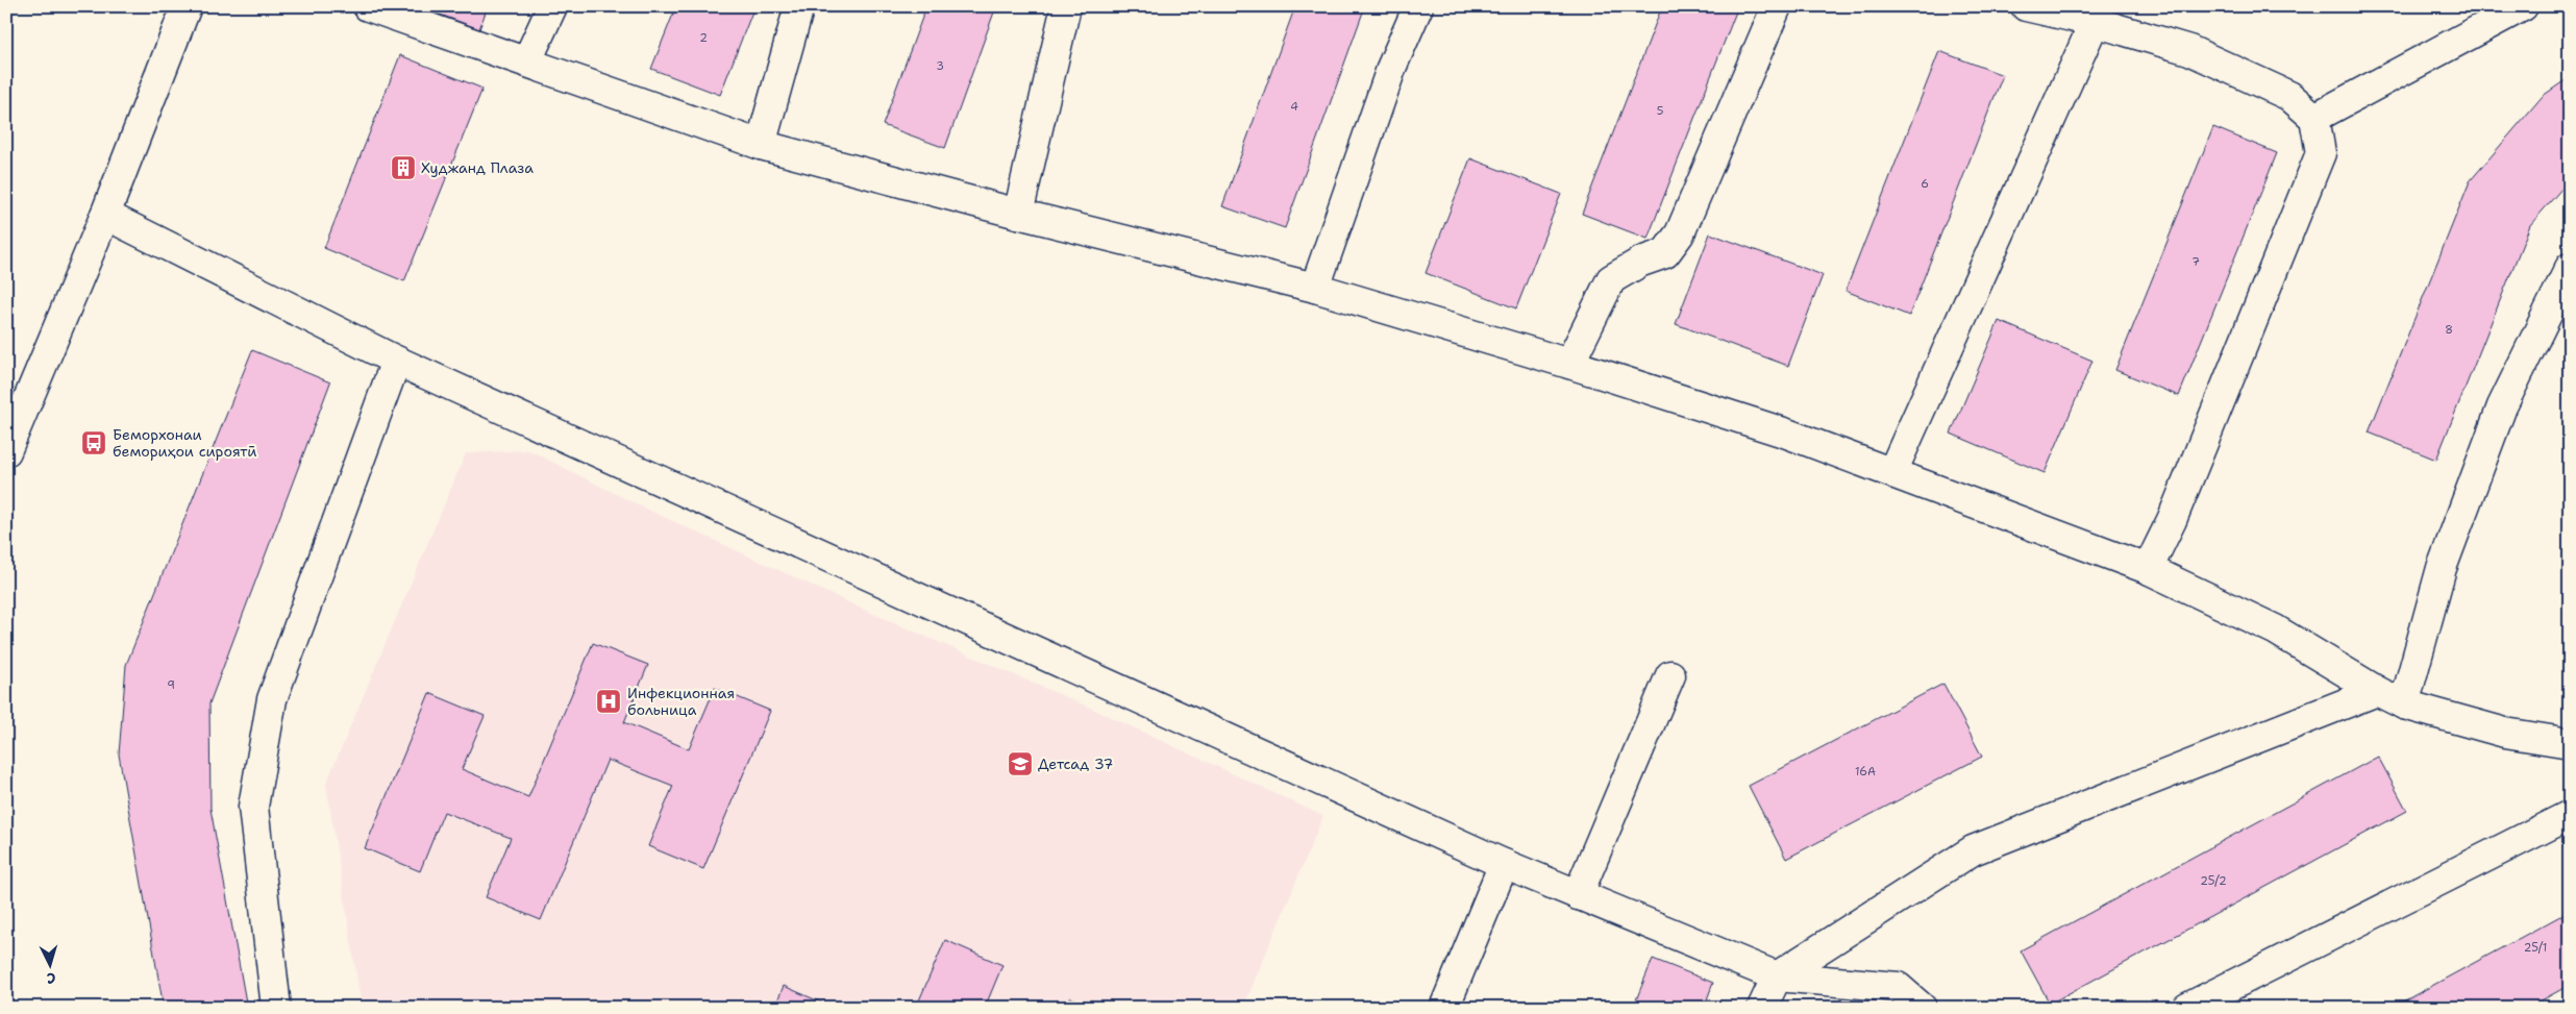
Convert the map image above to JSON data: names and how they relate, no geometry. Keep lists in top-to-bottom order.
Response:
{
  "places": {
    "building": ["Худжанд Плаза"],
    "bus stop": ["Беморхонаи бемориҳои сироятӣ"],
    "hospital": ["Инфекционная больница"],
    "school or university": ["Детсад 37"]
  },
  "house_numbers": [
    "2",
    "3",
    "4",
    "5",
    "6",
    "7",
    "8",
    "9",
    "16А",
    "25/2",
    "25/1"
  ],
  "north": "bottom"
}
